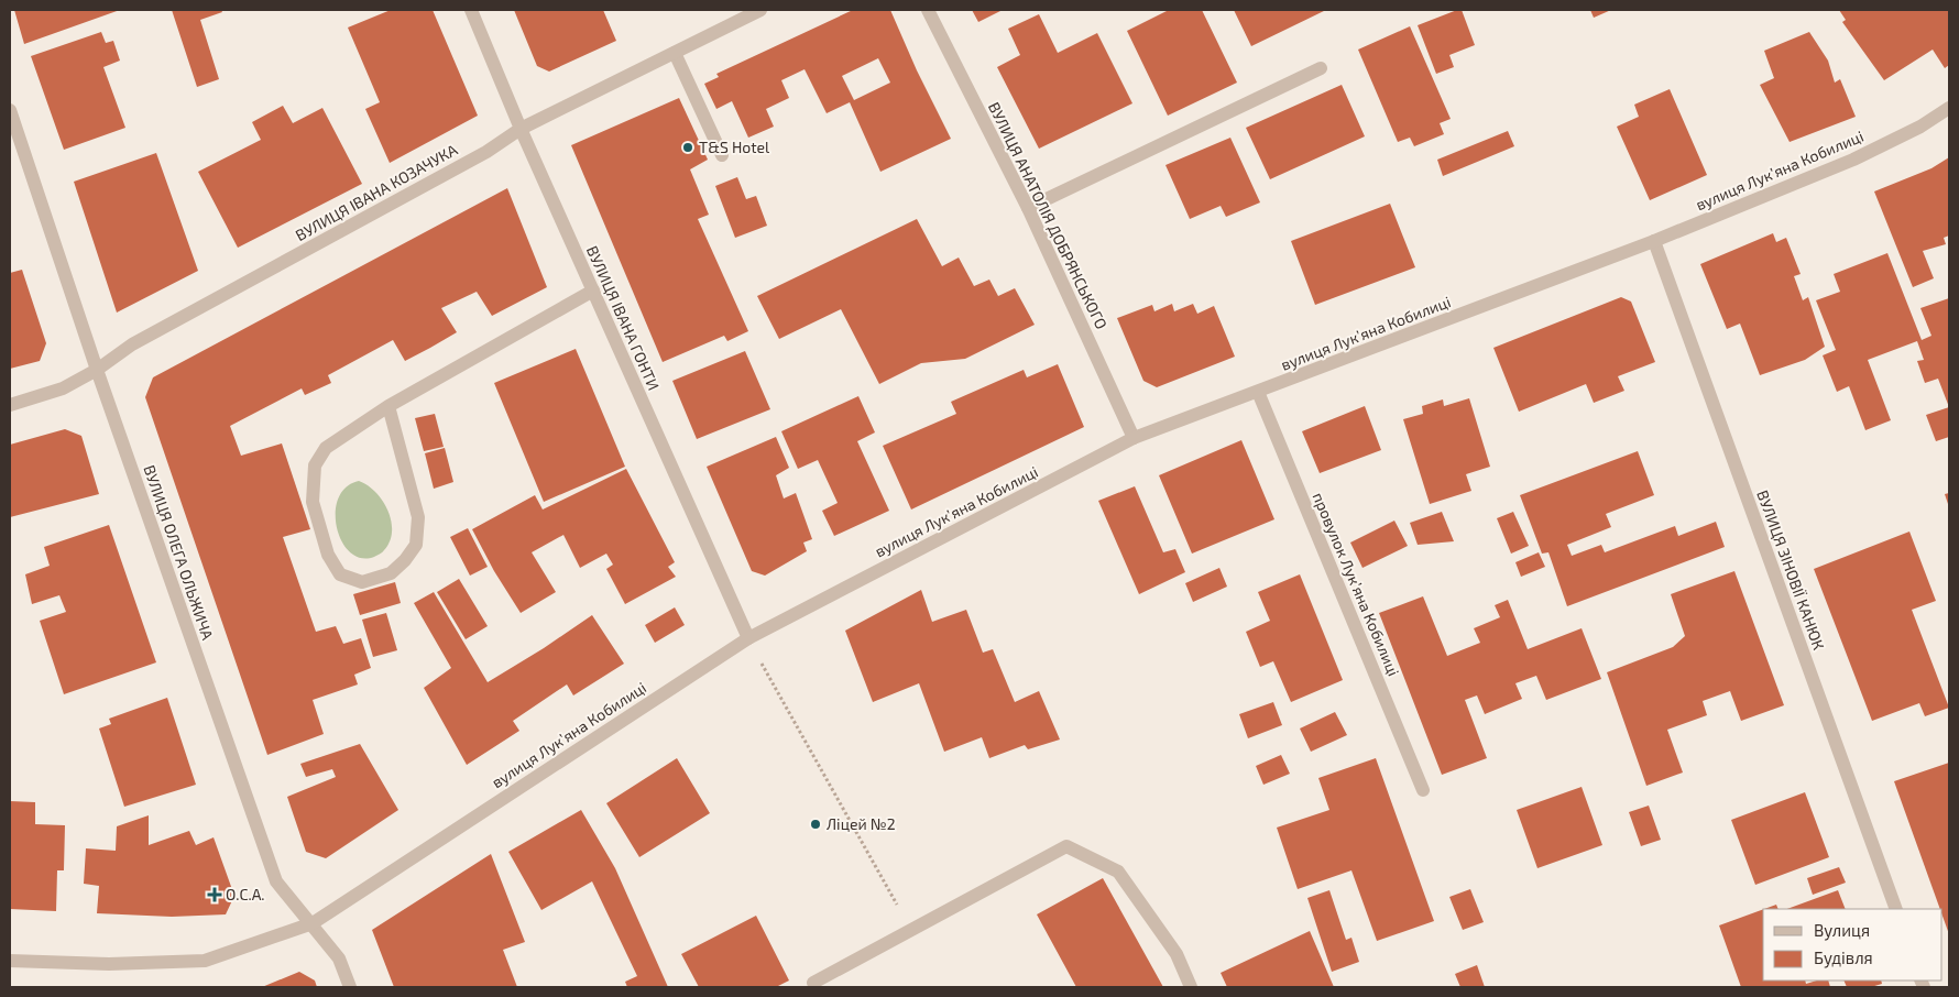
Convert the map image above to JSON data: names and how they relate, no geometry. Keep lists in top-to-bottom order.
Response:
{
  "streets": {
    "street": [
      "вулиця Лукʼяна Кобилиці",
      "ВУЛИЦЯ ІВАНА КОЗАЧУКА",
      "ВУЛИЦЯ АНАТОЛІЯ ДОБРЯНСЬКОГО",
      "ВУЛИЦЯ ІВАНА ГОНТИ",
      "ВУЛИЦЯ ОЛЕГА ОЛЬЖИЧА",
      "ВУЛИЦЯ ЗІНОВІЇ КАНЮК",
      "провулок Лукʼяна Кобилиці"
    ]
  },
  "crossings": [
    ["вулиця Лукʼяна Кобилиці", "ВУЛИЦЯ АНАТОЛІЯ ДОБРЯНСЬКОГО"],
    ["вулиця Лукʼяна Кобилиці", "ВУЛИЦЯ ІВАНА ГОНТИ"],
    ["вулиця Лукʼяна Кобилиці", "ВУЛИЦЯ ОЛЕГА ОЛЬЖИЧА"],
    ["вулиця Лукʼяна Кобилиці", "ВУЛИЦЯ ЗІНОВІЇ КАНЮК"],
    ["вулиця Лукʼяна Кобилиці", "провулок Лукʼяна Кобилиці"],
    ["ВУЛИЦЯ ІВАНА КОЗАЧУКА", "ВУЛИЦЯ ІВАНА ГОНТИ"],
    ["ВУЛИЦЯ ІВАНА КОЗАЧУКА", "ВУЛИЦЯ ОЛЕГА ОЛЬЖИЧА"]
  ],
  "places": {
    "other": ["T&S Hotel", "Ліцей №2"],
    "health": ["О.С.А."]
  },
  "legend": ["Вулиця", "Будівля"]
}
